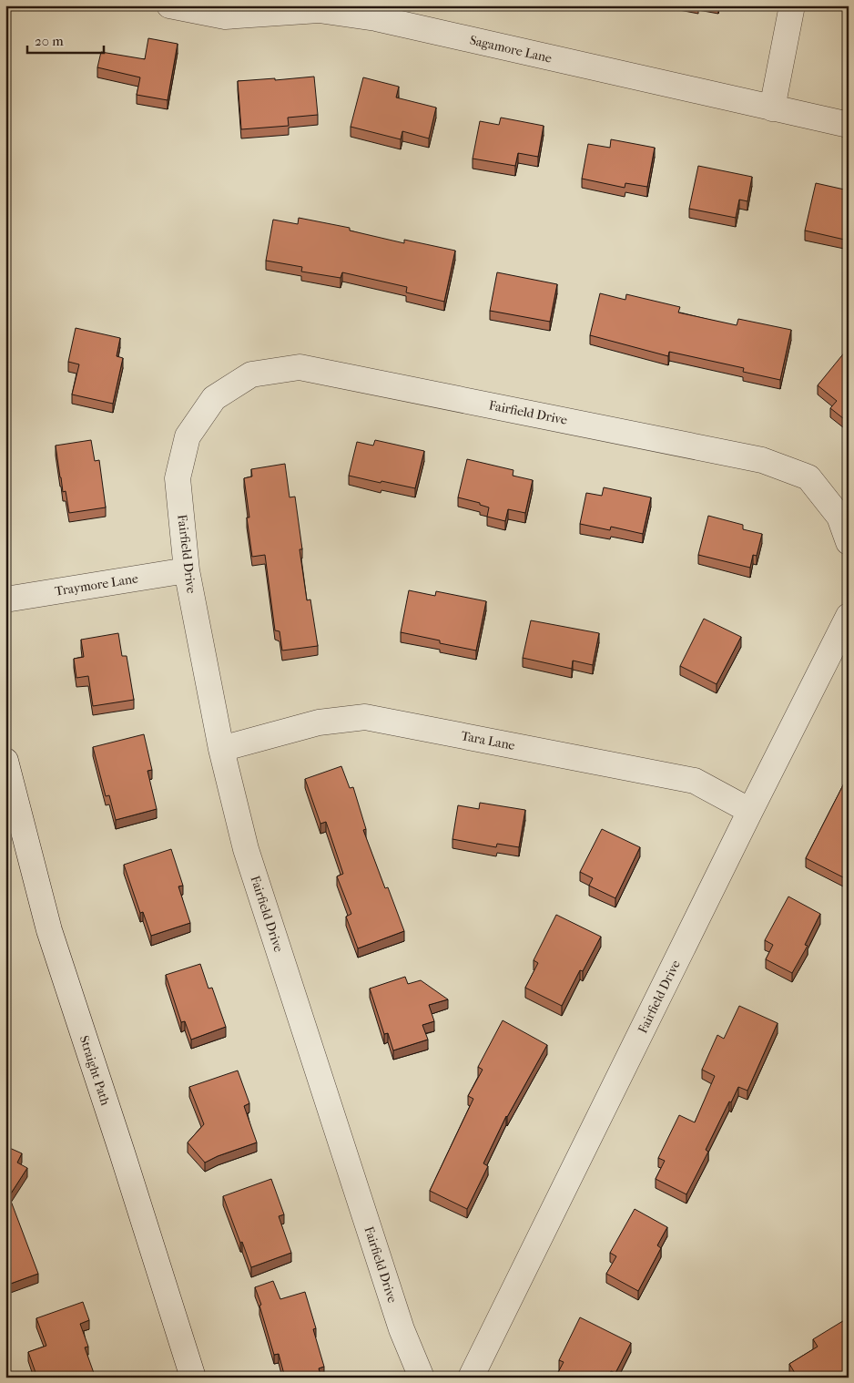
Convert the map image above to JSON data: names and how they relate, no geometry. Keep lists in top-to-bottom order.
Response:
{
  "streets": {
    "street": [
      "Sagamore Lane",
      "Fairfield Drive",
      "Traymore Lane",
      "Tara Lane",
      "Straight Path"
    ]
  },
  "crossings": [
    ["Fairfield Drive", "Traymore Lane"],
    ["Fairfield Drive", "Tara Lane"]
  ],
  "scale_bar": "20 m"
}
